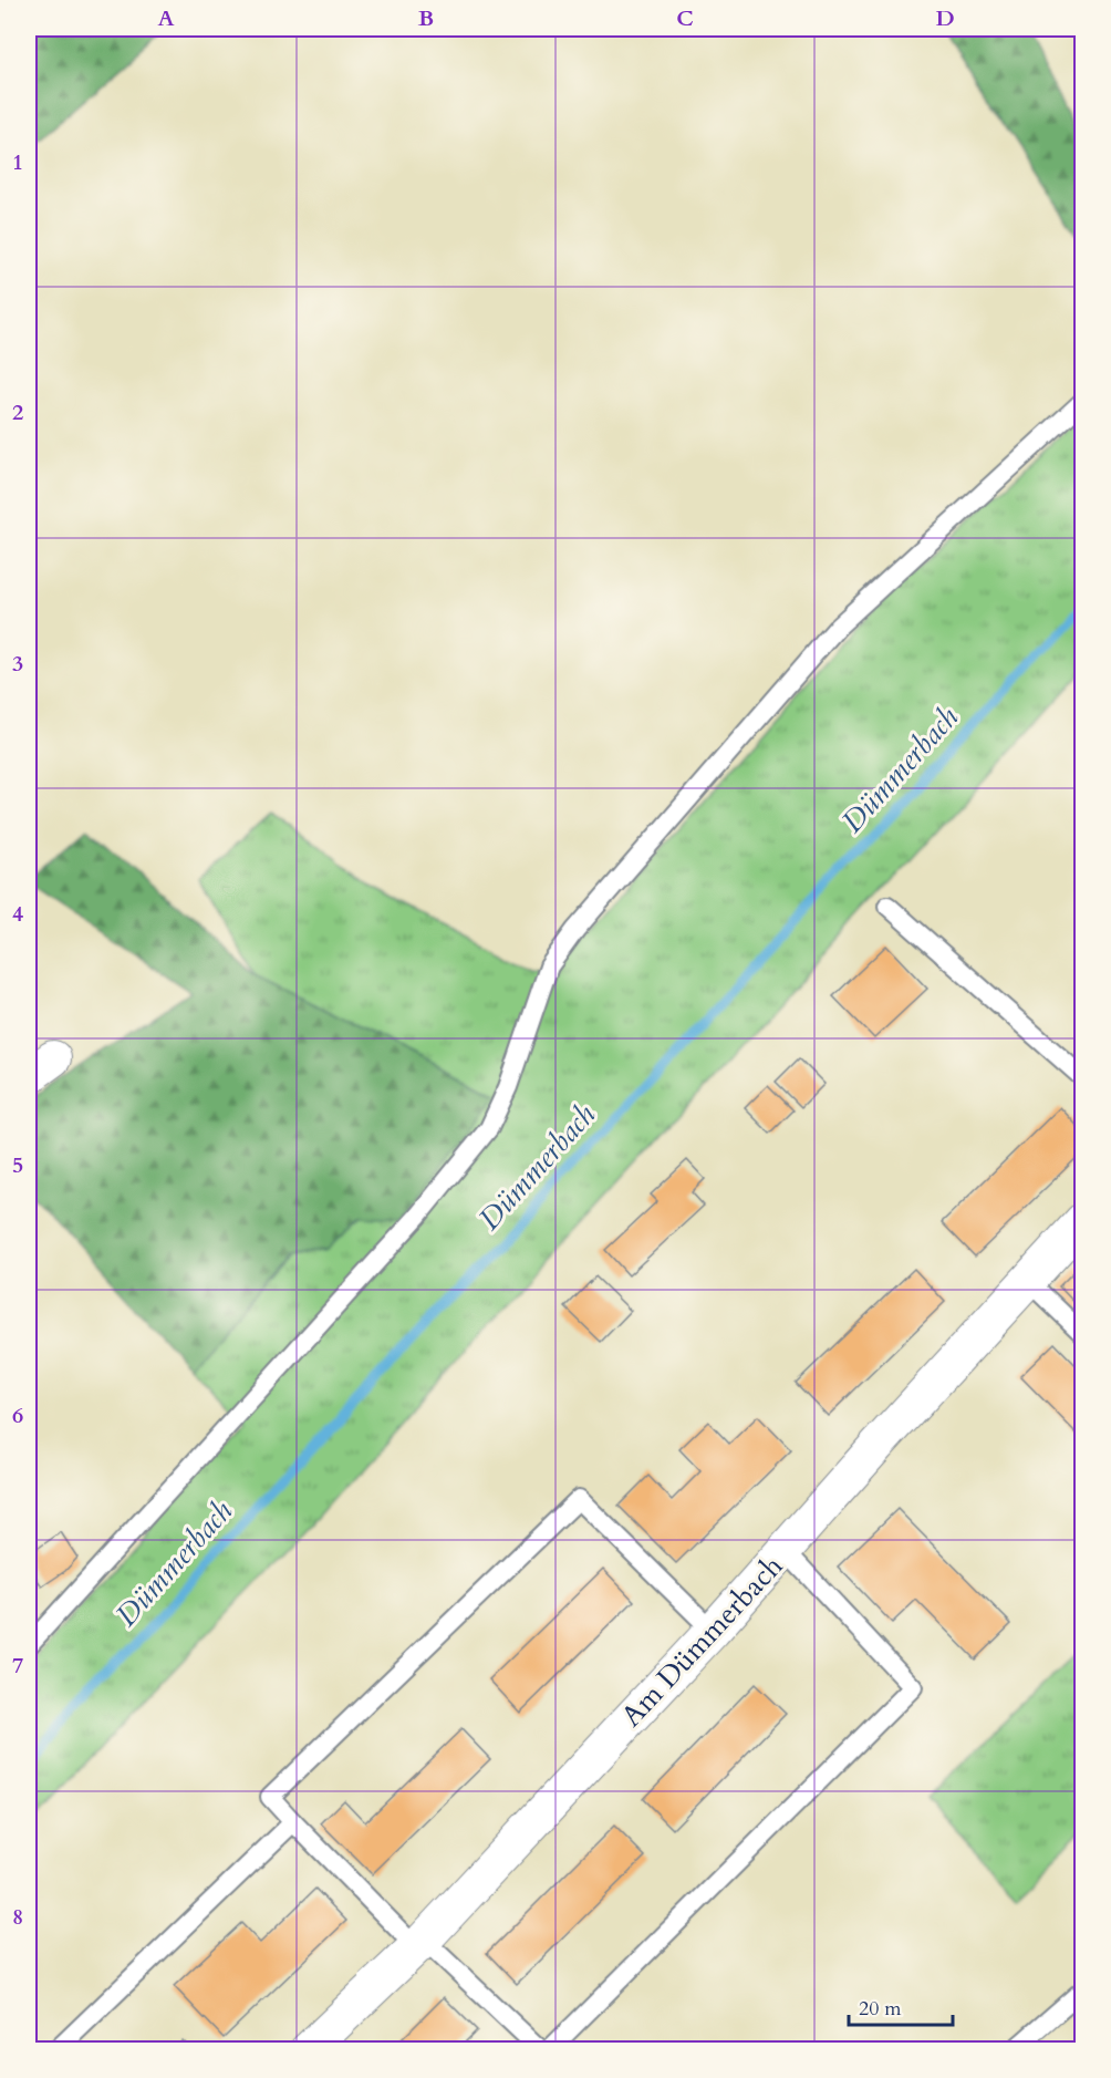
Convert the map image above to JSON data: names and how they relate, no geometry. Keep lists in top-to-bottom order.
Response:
{
  "streets": {
    "street": ["Am Dümmerbach"]
  },
  "water": ["Dümmerbach"],
  "scale_bar": "20 m",
  "grid": {
    "columns": [
      "A",
      "B",
      "C",
      "D"
    ],
    "rows": [
      "1",
      "2",
      "3",
      "4",
      "5",
      "6",
      "7",
      "8"
    ]
  }
}
